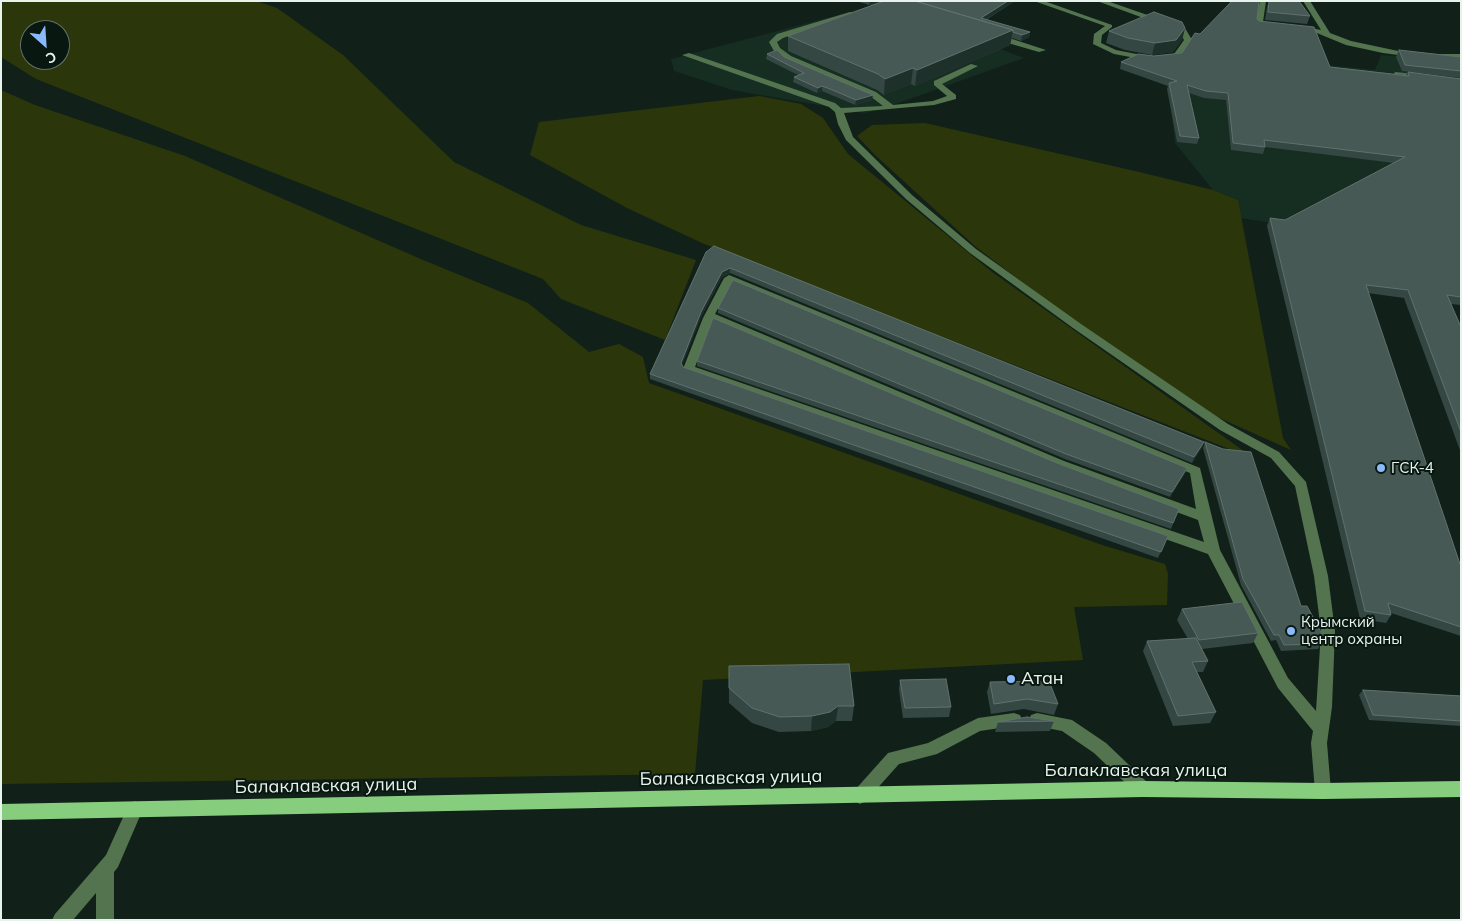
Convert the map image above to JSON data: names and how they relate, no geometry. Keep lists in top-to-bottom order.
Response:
{
  "streets": {
    "main road": ["Балаклавская улица"]
  },
  "places": ["ГСК-4", "Крымский центр охраны", "Атан"],
  "north": "bottom right"
}
